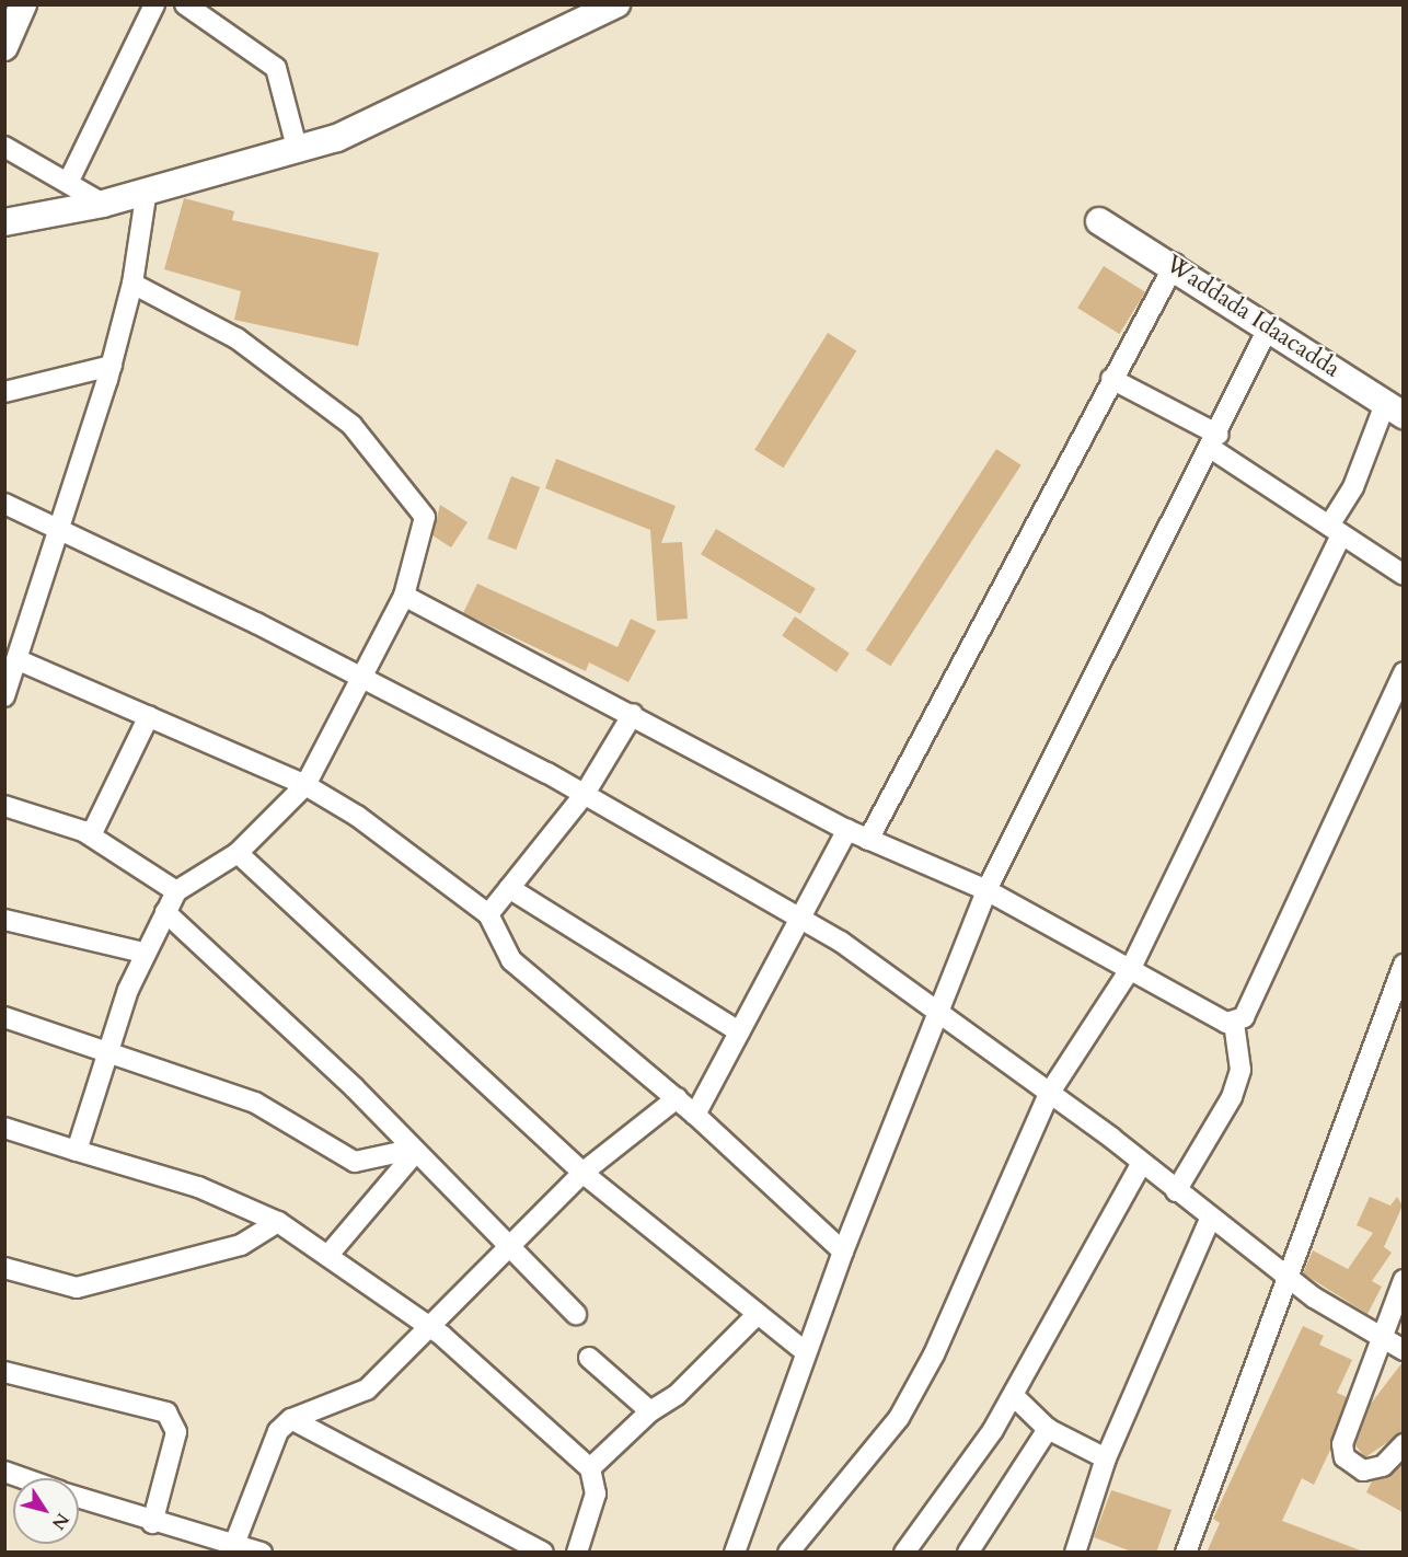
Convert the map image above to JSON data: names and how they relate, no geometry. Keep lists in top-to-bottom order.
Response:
{
  "streets": {
    "main road": ["Waddada Idaacadda"]
  },
  "north": "bottom right"
}
